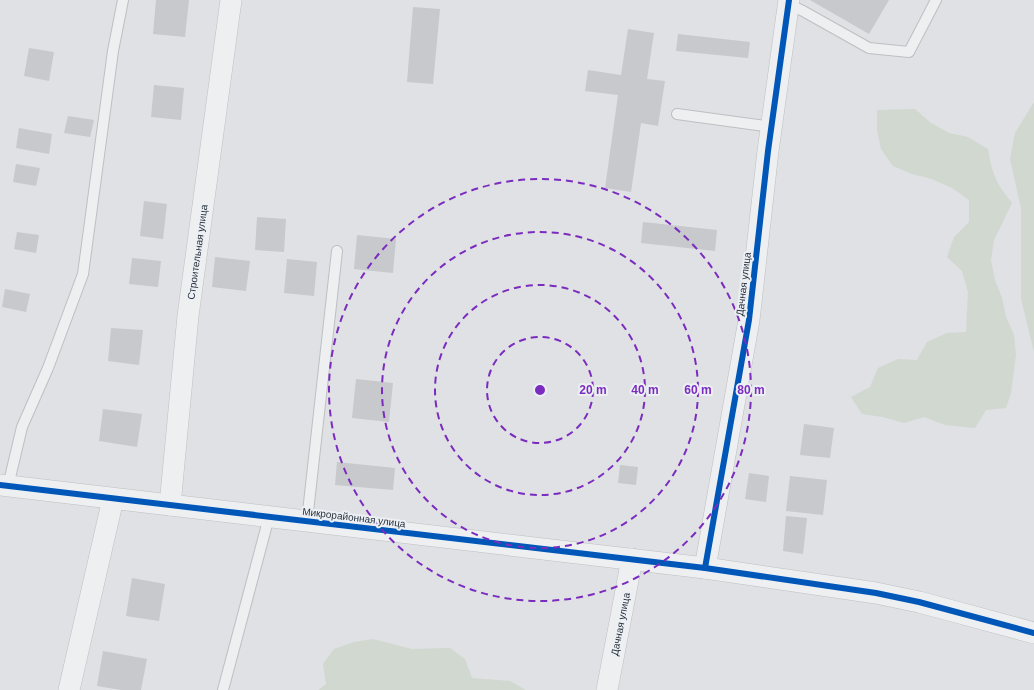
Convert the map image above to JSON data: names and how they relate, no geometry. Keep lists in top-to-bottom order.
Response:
{
  "streets": {
    "street": ["Строительная улица", "Дачная улица", "Микрорайонная улица"]
  },
  "crossings": [
    ["Строительная улица", "Микрорайонная улица"],
    ["Дачная улица", "Микрорайонная улица"]
  ],
  "rings": [
    "20 m",
    "40 m",
    "60 m",
    "80 m"
  ]
}
